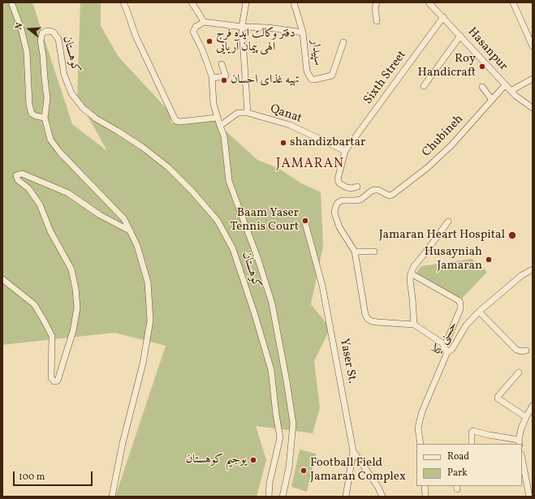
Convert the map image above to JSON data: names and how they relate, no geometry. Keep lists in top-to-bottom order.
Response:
{
  "streets": {
    "street": [
      "Hasanpur",
      "سپیدار",
      "کوهستان",
      "Sixth Street",
      "Qanat",
      "Chubineh",
      "حسنی کیا",
      "Yaser St."
    ]
  },
  "crossings": [
    ["Hasanpur", "Sixth Street"],
    ["Hasanpur", "Chubineh"],
    ["سپیدار", "کوهستان"],
    ["Sixth Street", "Qanat"]
  ],
  "districts": ["JAMARAN"],
  "places": [
    "دفتر وکالت ایده فرج الهی پیمان آریایی",
    "Roy Handicraft",
    "تهیه غذای احسان",
    "shandizbartar",
    "Baam Yaser Tennis Court",
    "Jamaran Heart Hospital",
    "Husayniah Jamaran",
    "یوجیم کوهستان",
    "Football Field Jamaran Complex"
  ],
  "legend": ["Road", "Park"],
  "scale_bar": "100 m",
  "north": "left"
}
